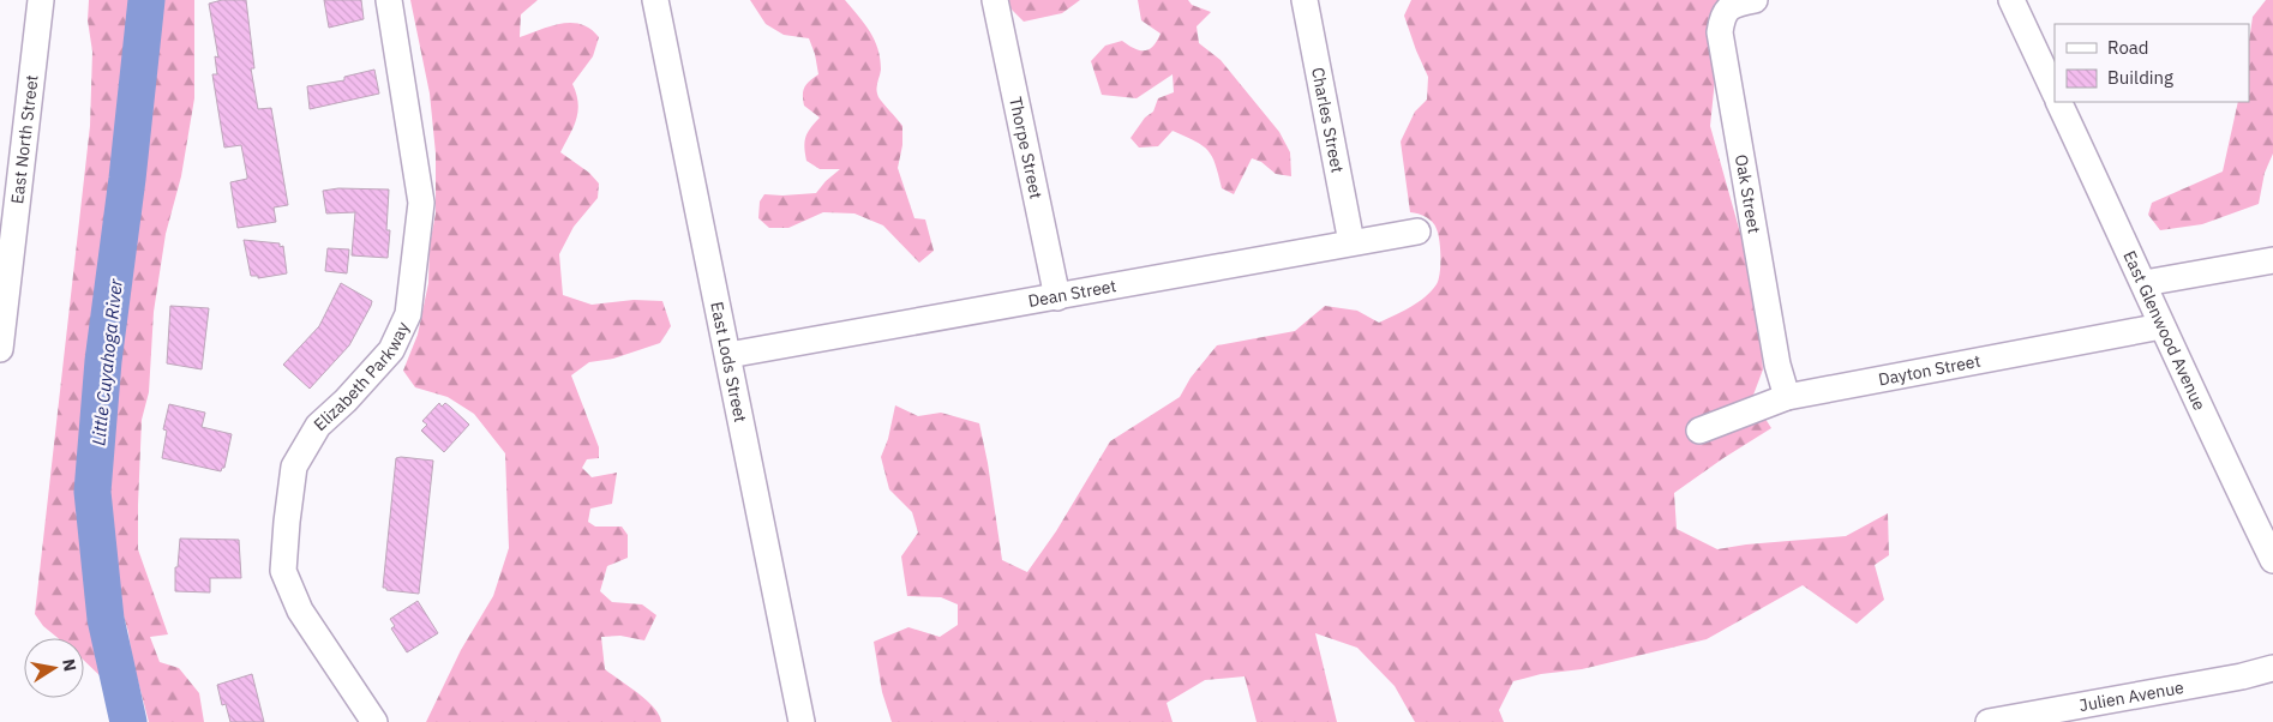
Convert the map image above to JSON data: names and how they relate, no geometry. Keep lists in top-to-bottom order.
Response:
{
  "streets": {
    "street": [
      "Charles Street",
      "East North Street",
      "Thorpe Street",
      "Oak Street",
      "Dean Street",
      "East Glenwood Avenue",
      "East Lods Street",
      "Dayton Street",
      "Elizabeth Parkway",
      "Julien Avenue"
    ]
  },
  "crossings": [
    ["Charles Street", "Dean Street"],
    ["Thorpe Street", "Dean Street"],
    ["Oak Street", "Dayton Street"],
    ["Dean Street", "East Lods Street"],
    ["East Glenwood Avenue", "Dayton Street"]
  ],
  "water": ["Little Cuyahoga River"],
  "legend": ["Road", "Building"],
  "north": "right"
}
